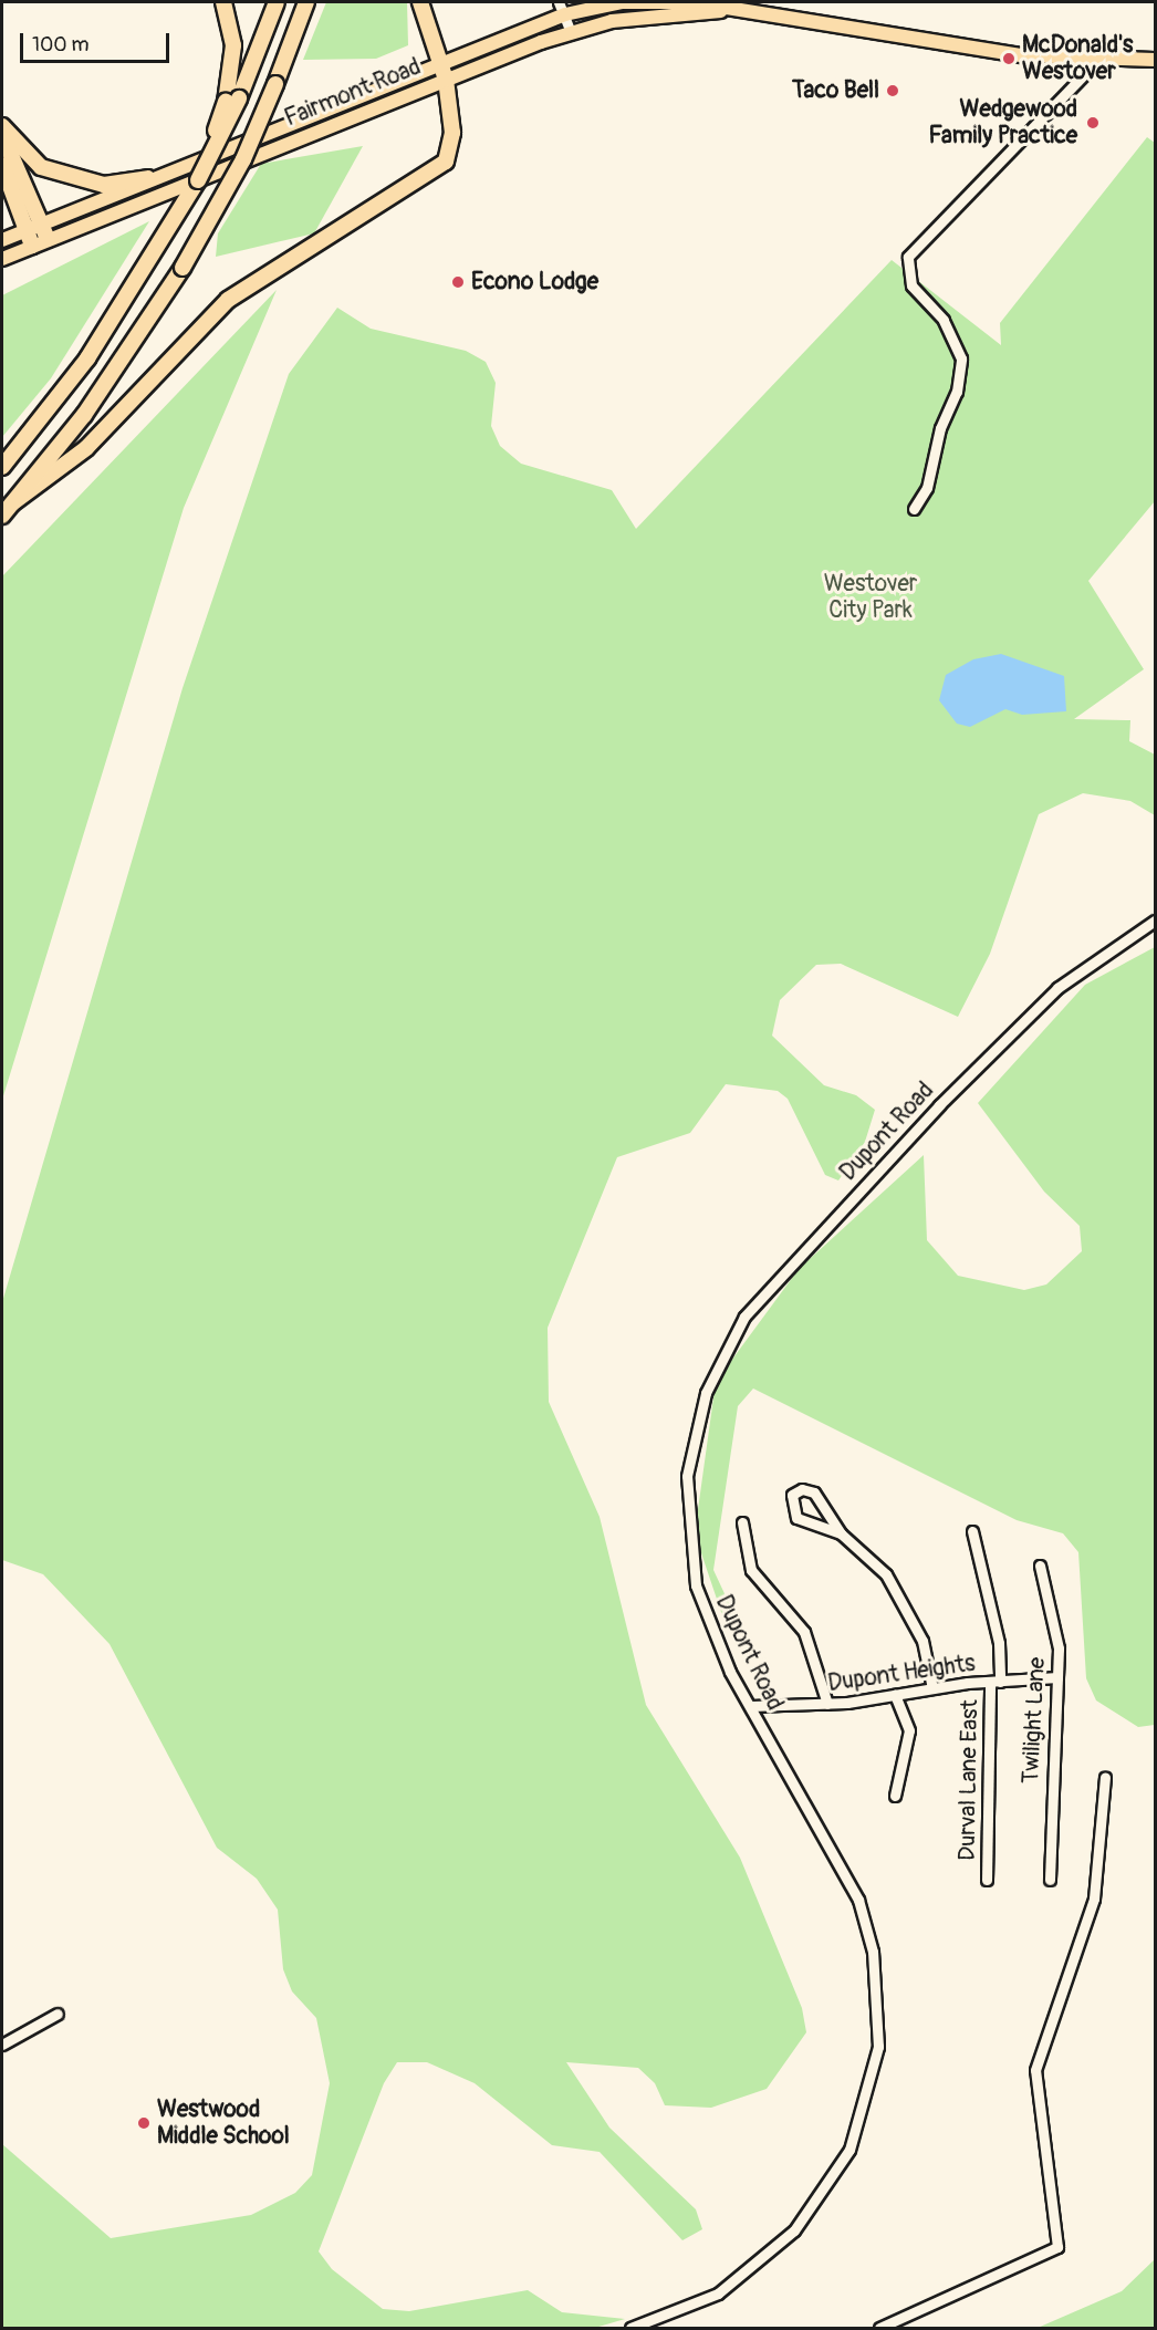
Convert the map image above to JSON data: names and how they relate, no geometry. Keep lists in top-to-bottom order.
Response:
{
  "streets": {
    "main road": ["Fairmont Road"],
    "street": [
      "Dupont Road",
      "Dupont Heights",
      "Twilight Lane",
      "Durval Lane East"
    ]
  },
  "crossings": [
    ["Dupont Road", "Dupont Heights"],
    ["Dupont Heights", "Twilight Lane"],
    ["Dupont Heights", "Durval Lane East"]
  ],
  "parks": ["Westover City Park"],
  "places": [
    "McDonald's Westover",
    "Taco Bell",
    "Wedgewood Family Practice",
    "Econo Lodge",
    "Westwood Middle School"
  ],
  "scale_bar": "100 m"
}
